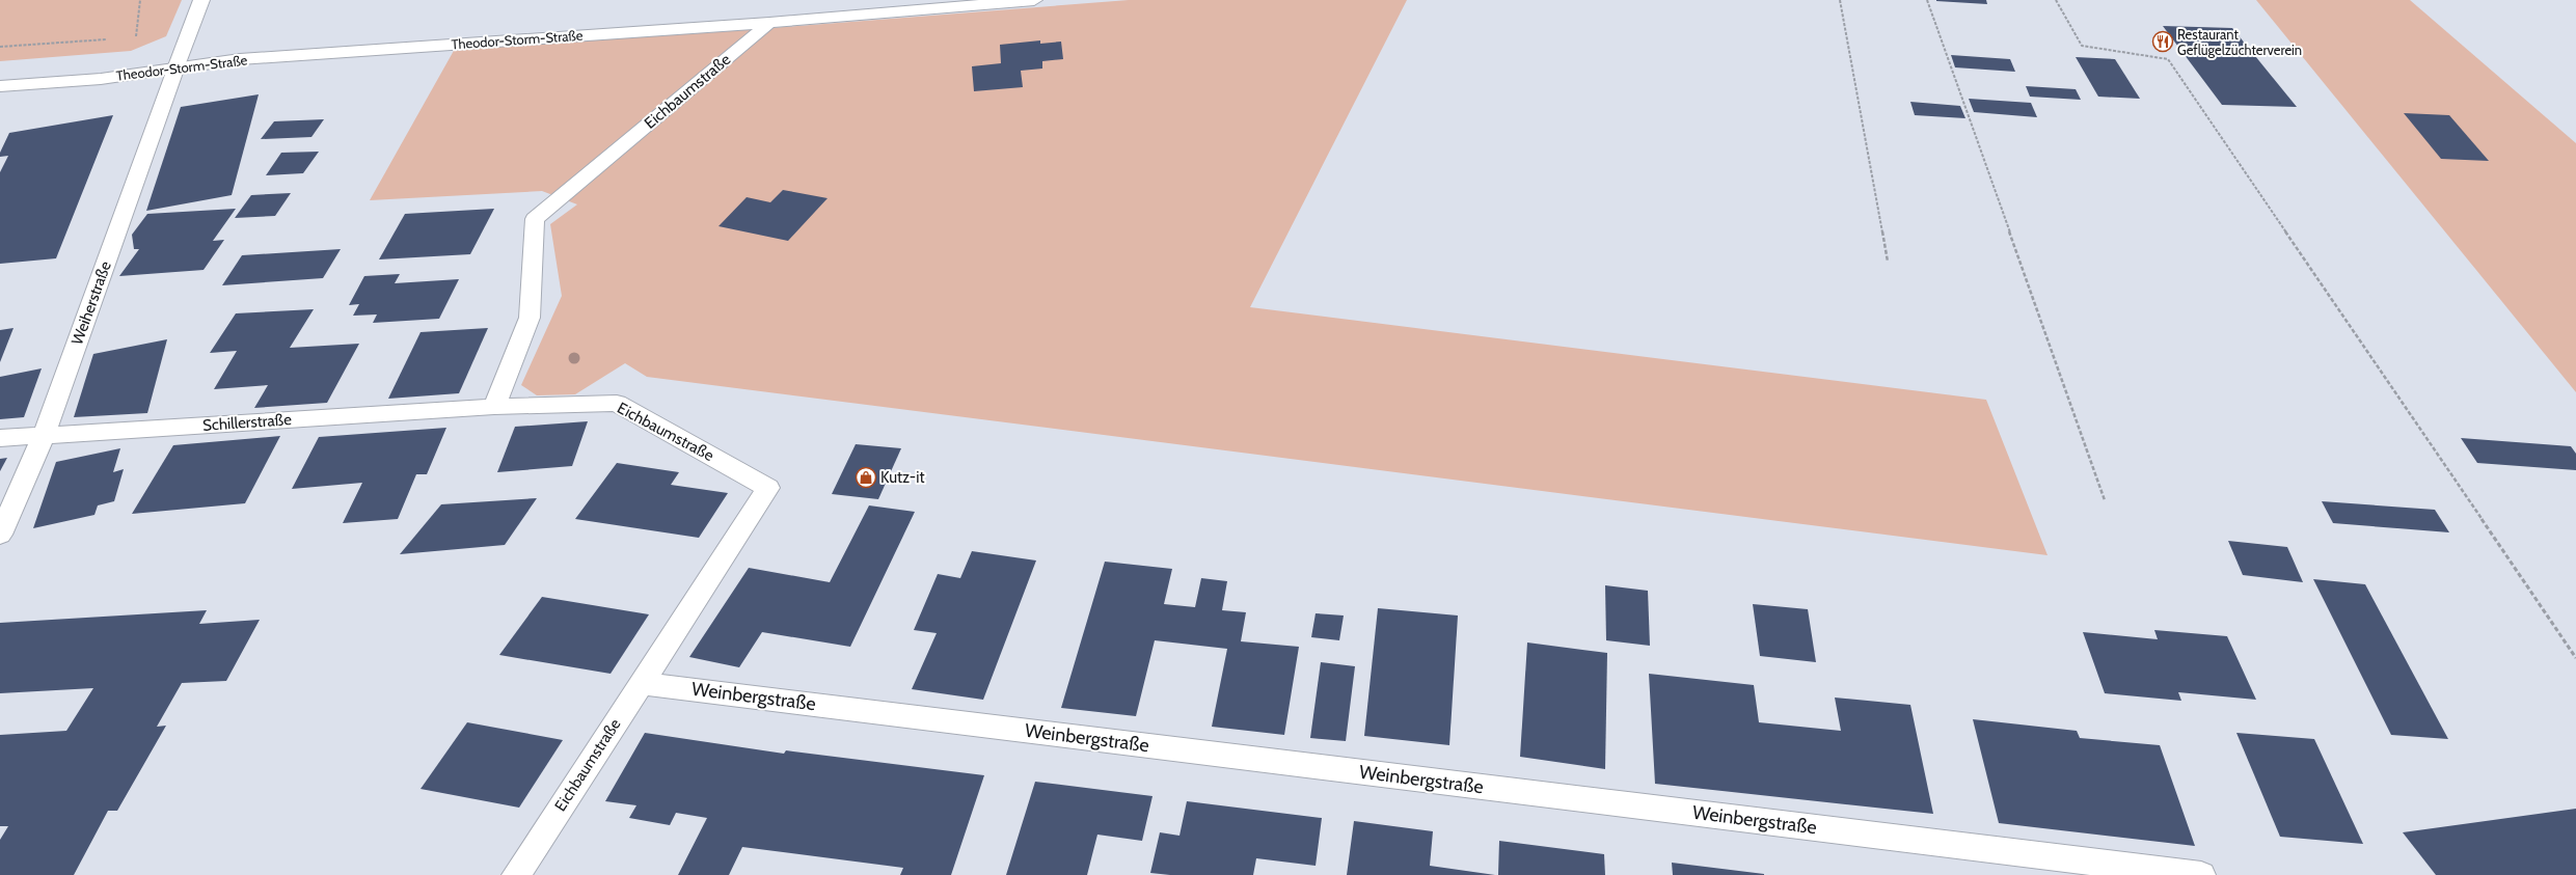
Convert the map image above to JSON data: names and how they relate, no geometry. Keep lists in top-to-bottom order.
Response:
{
  "streets": {
    "street": [
      "Theodor-Storm-Straße",
      "Eichbaumstraße",
      "Weiherstraße",
      "Schillerstraße",
      "Weinbergstraße"
    ]
  },
  "crossings": [
    ["Theodor-Storm-Straße", "Eichbaumstraße"],
    ["Theodor-Storm-Straße", "Weiherstraße"],
    ["Eichbaumstraße", "Schillerstraße"],
    ["Eichbaumstraße", "Weinbergstraße"],
    ["Weiherstraße", "Schillerstraße"]
  ],
  "places": {
    "restaurant": ["Restaurant Geflügelzüchterverein"],
    "shop": ["Kutz-it"]
  }
}
